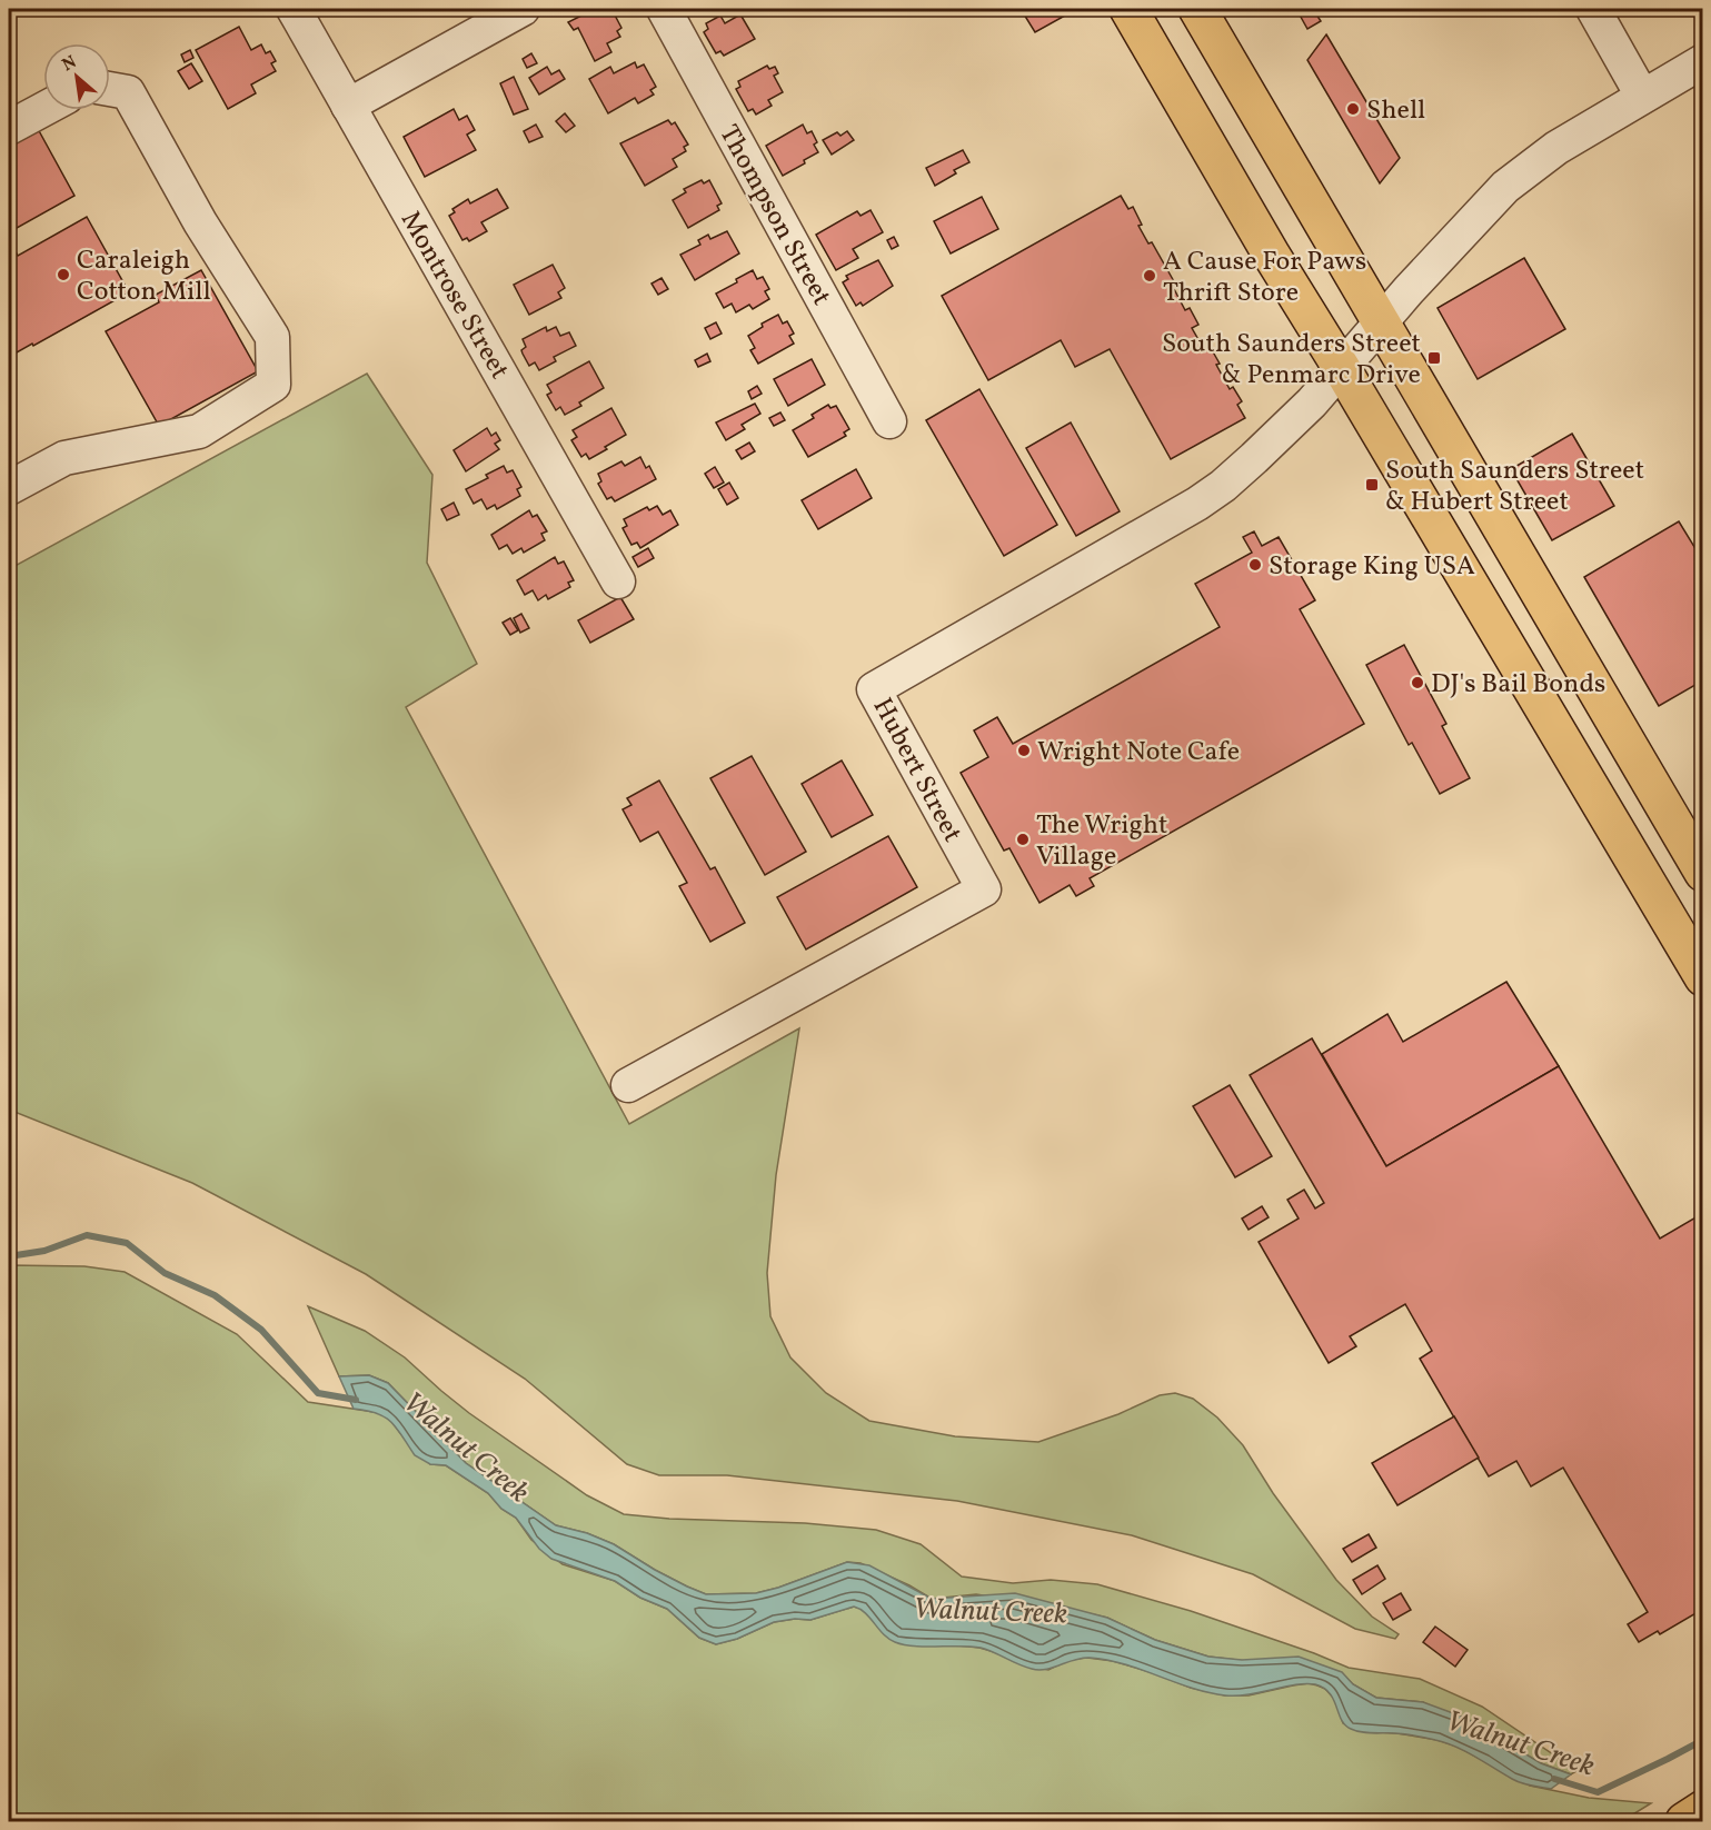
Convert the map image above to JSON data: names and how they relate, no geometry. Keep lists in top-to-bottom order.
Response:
{
  "streets": {
    "street": ["Thompson Street", "Montrose Street", "Hubert Street"]
  },
  "water": ["Walnut Creek"],
  "places": {
    "other": [
      "Shell",
      "Caraleigh Cotton Mill",
      "A Cause For Paws Thrift Store",
      "Storage King USA",
      "DJ's Bail Bonds",
      "Wright Note Cafe",
      "The Wright Village"
    ],
    "transit": ["South Saunders Street & Penmarc Drive", "South Saunders Street & Hubert Street"]
  },
  "north": "top left"
}
